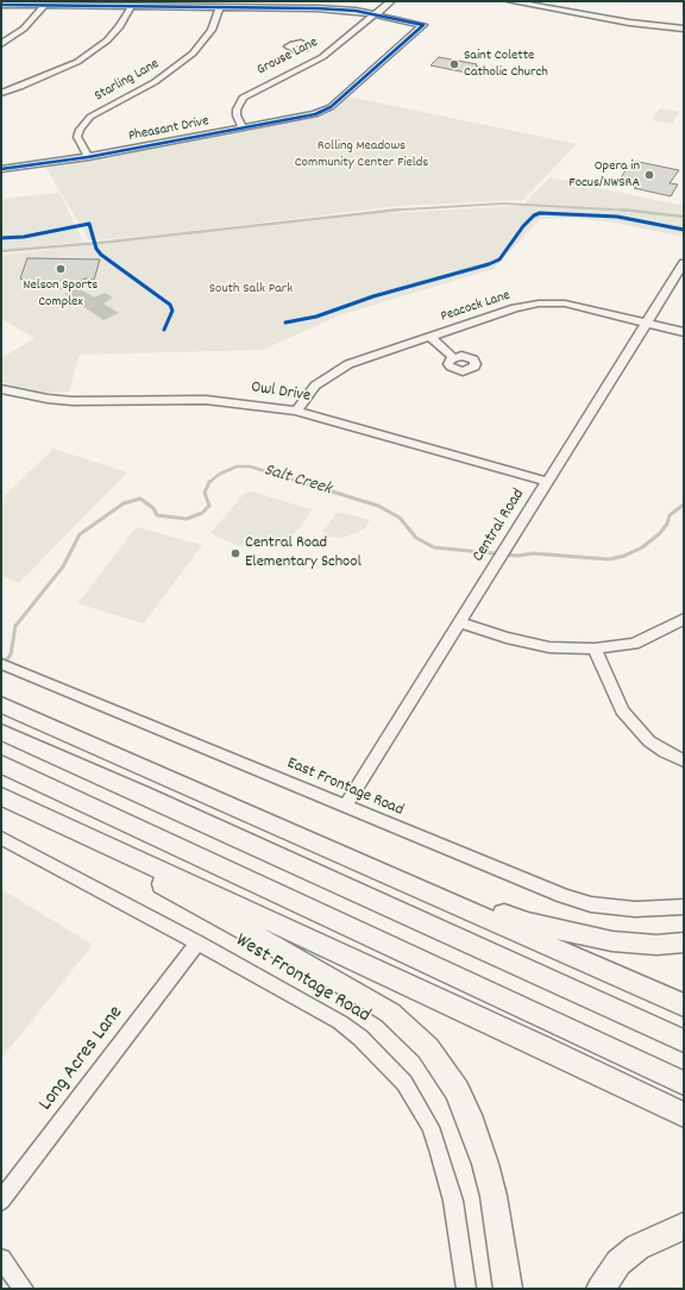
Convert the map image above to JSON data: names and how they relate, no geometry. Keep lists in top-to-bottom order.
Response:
{
  "streets": {
    "street": [
      "Grouse Lane",
      "Starling Lane",
      "Pheasant Drive",
      "Peacock Lane",
      "Owl Drive",
      "Central Road",
      "East Frontage Road",
      "West Frontage Road",
      "Long Acres Lane"
    ]
  },
  "crossings": [
    ["Grouse Lane", "Pheasant Drive"],
    ["Starling Lane", "Pheasant Drive"],
    ["Peacock Lane", "Owl Drive"],
    ["Peacock Lane", "Central Road"],
    ["Owl Drive", "Central Road"],
    ["Central Road", "East Frontage Road"],
    ["West Frontage Road", "Long Acres Lane"]
  ],
  "water": ["Salt Creek"],
  "parks": ["Rolling Meadows Community Center Fields", "South Salk Park"],
  "places": [
    "Saint Colette Catholic Church",
    "Opera in Focus/NWSRA",
    "Nelson Sports Complex",
    "Central Road Elementary School"
  ]
}
